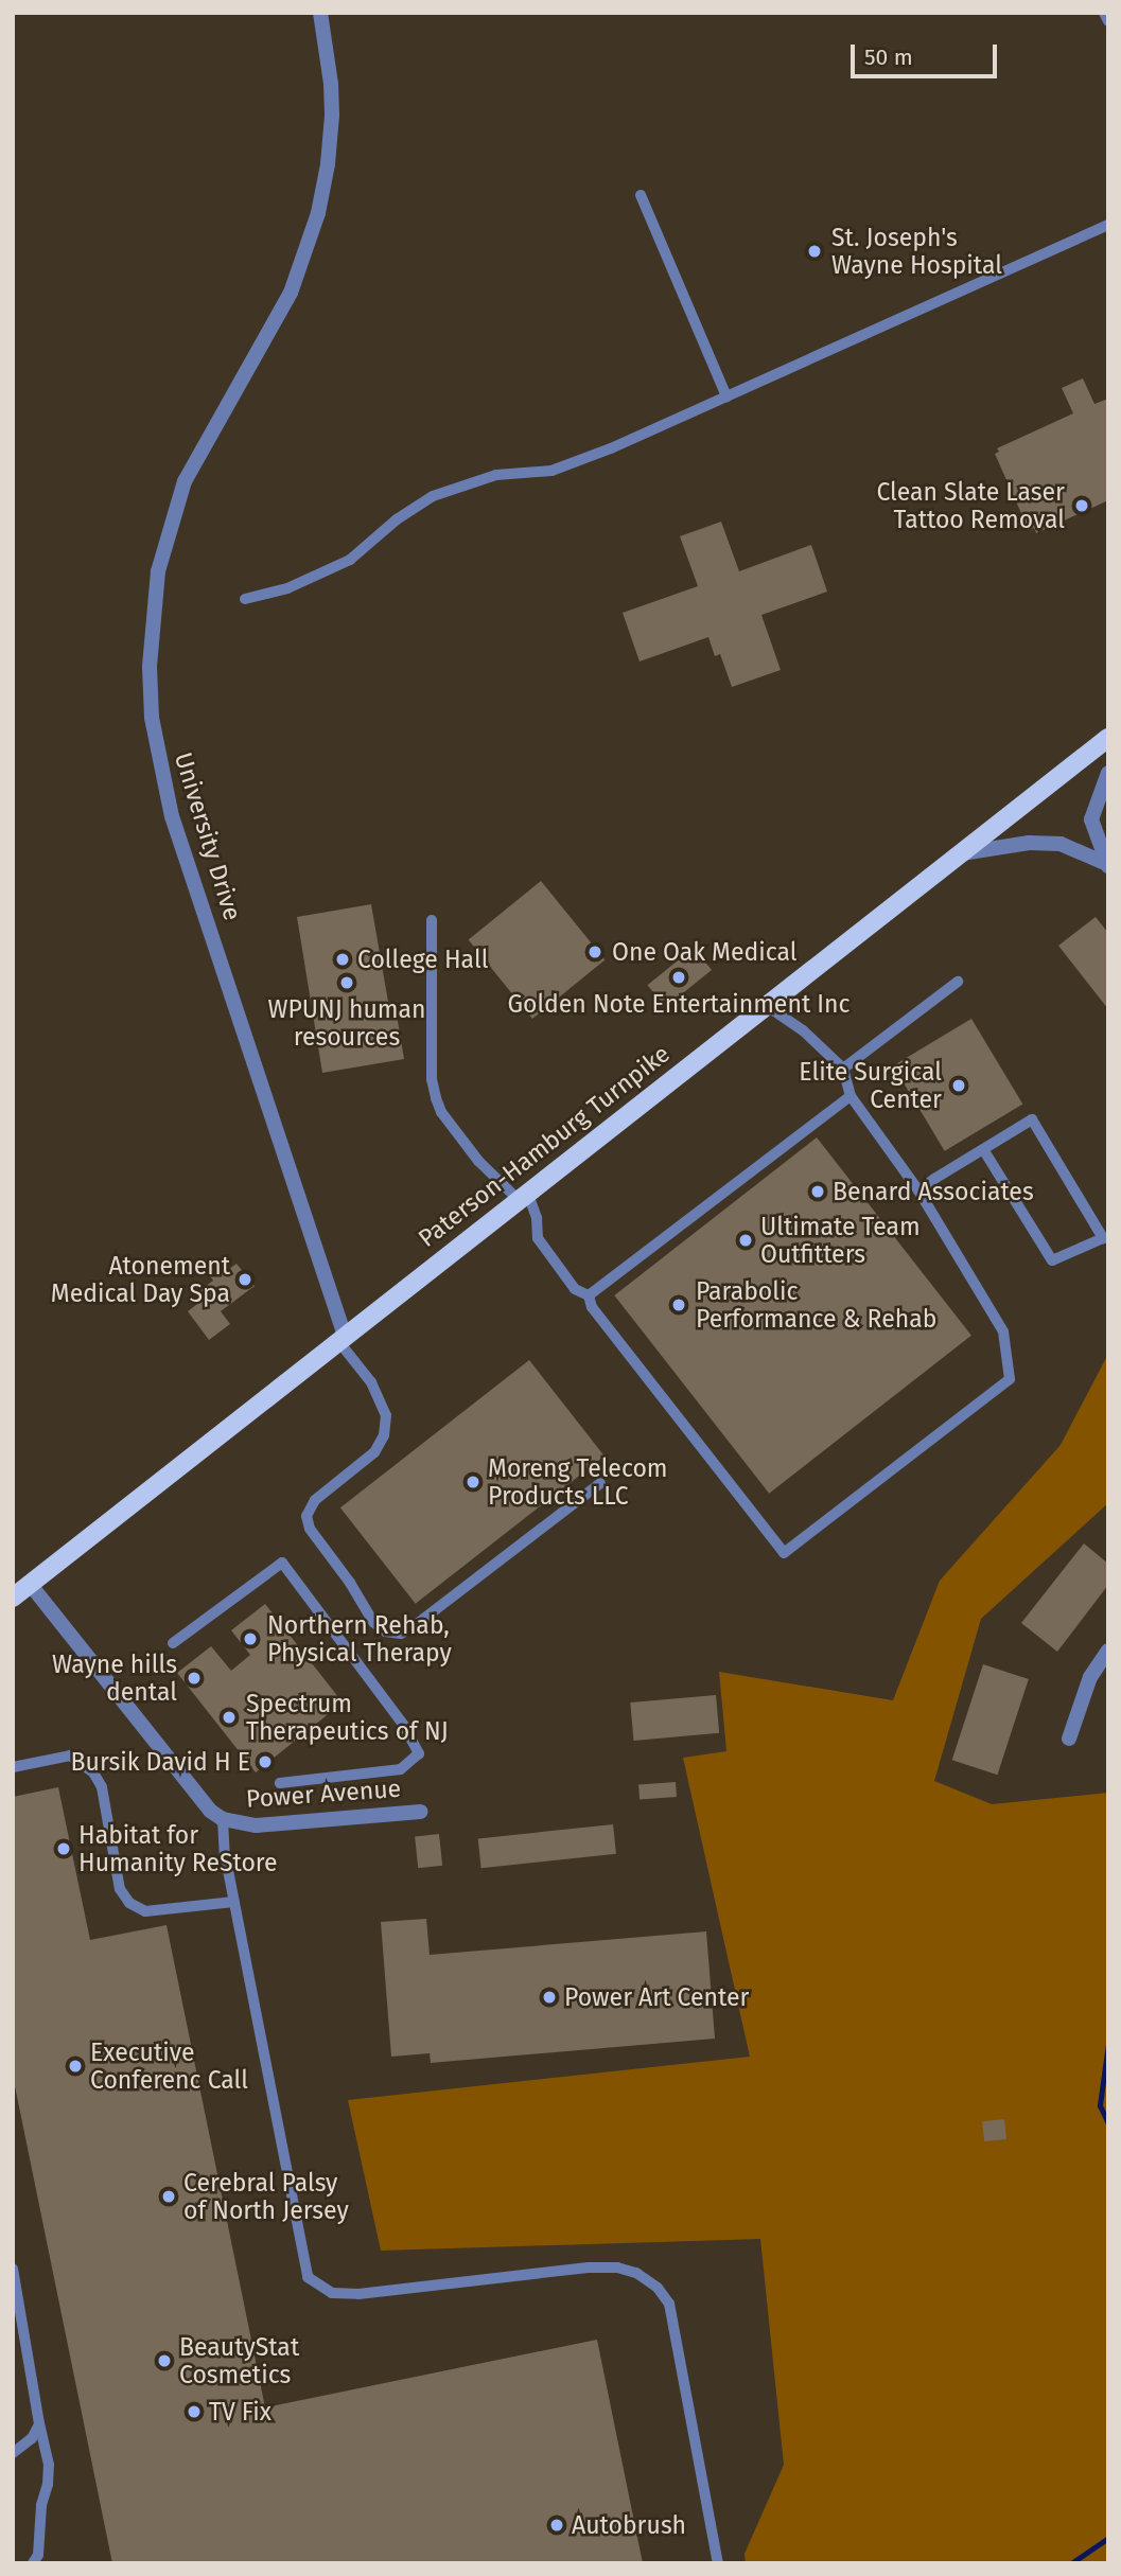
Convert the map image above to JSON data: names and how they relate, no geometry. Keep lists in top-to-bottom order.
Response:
{
  "streets": {
    "main road": ["Paterson-Hamburg Turnpike"],
    "street": ["University Drive", "Power Avenue"]
  },
  "crossings": [
    ["University Drive", "Paterson-Hamburg Turnpike"],
    ["Paterson-Hamburg Turnpike", "Power Avenue"]
  ],
  "places": [
    "St. Joseph's Wayne Hospital",
    "Clean Slate Laser Tattoo Removal",
    "One Oak Medical",
    "College Hall",
    "Golden Note Entertainment Inc",
    "WPUNJ human resources",
    "Elite Surgical Center",
    "Benard Associates",
    "Ultimate Team Outfitters",
    "Atonement Medical Day Spa",
    "Parabolic Performance & Rehab",
    "Moreng Telecom Products LLC",
    "Northern Rehab, Physical Therapy",
    "Wayne hills dental",
    "Spectrum Therapeutics of NJ",
    "Bursik David H E",
    "Habitat for Humanity ReStore",
    "Power Art Center",
    "Executive Conferenc Call",
    "Cerebral Palsy of North Jersey",
    "BeautyStat Cosmetics",
    "TV Fix",
    "Autobrush"
  ],
  "scale_bar": "50 m"
}
